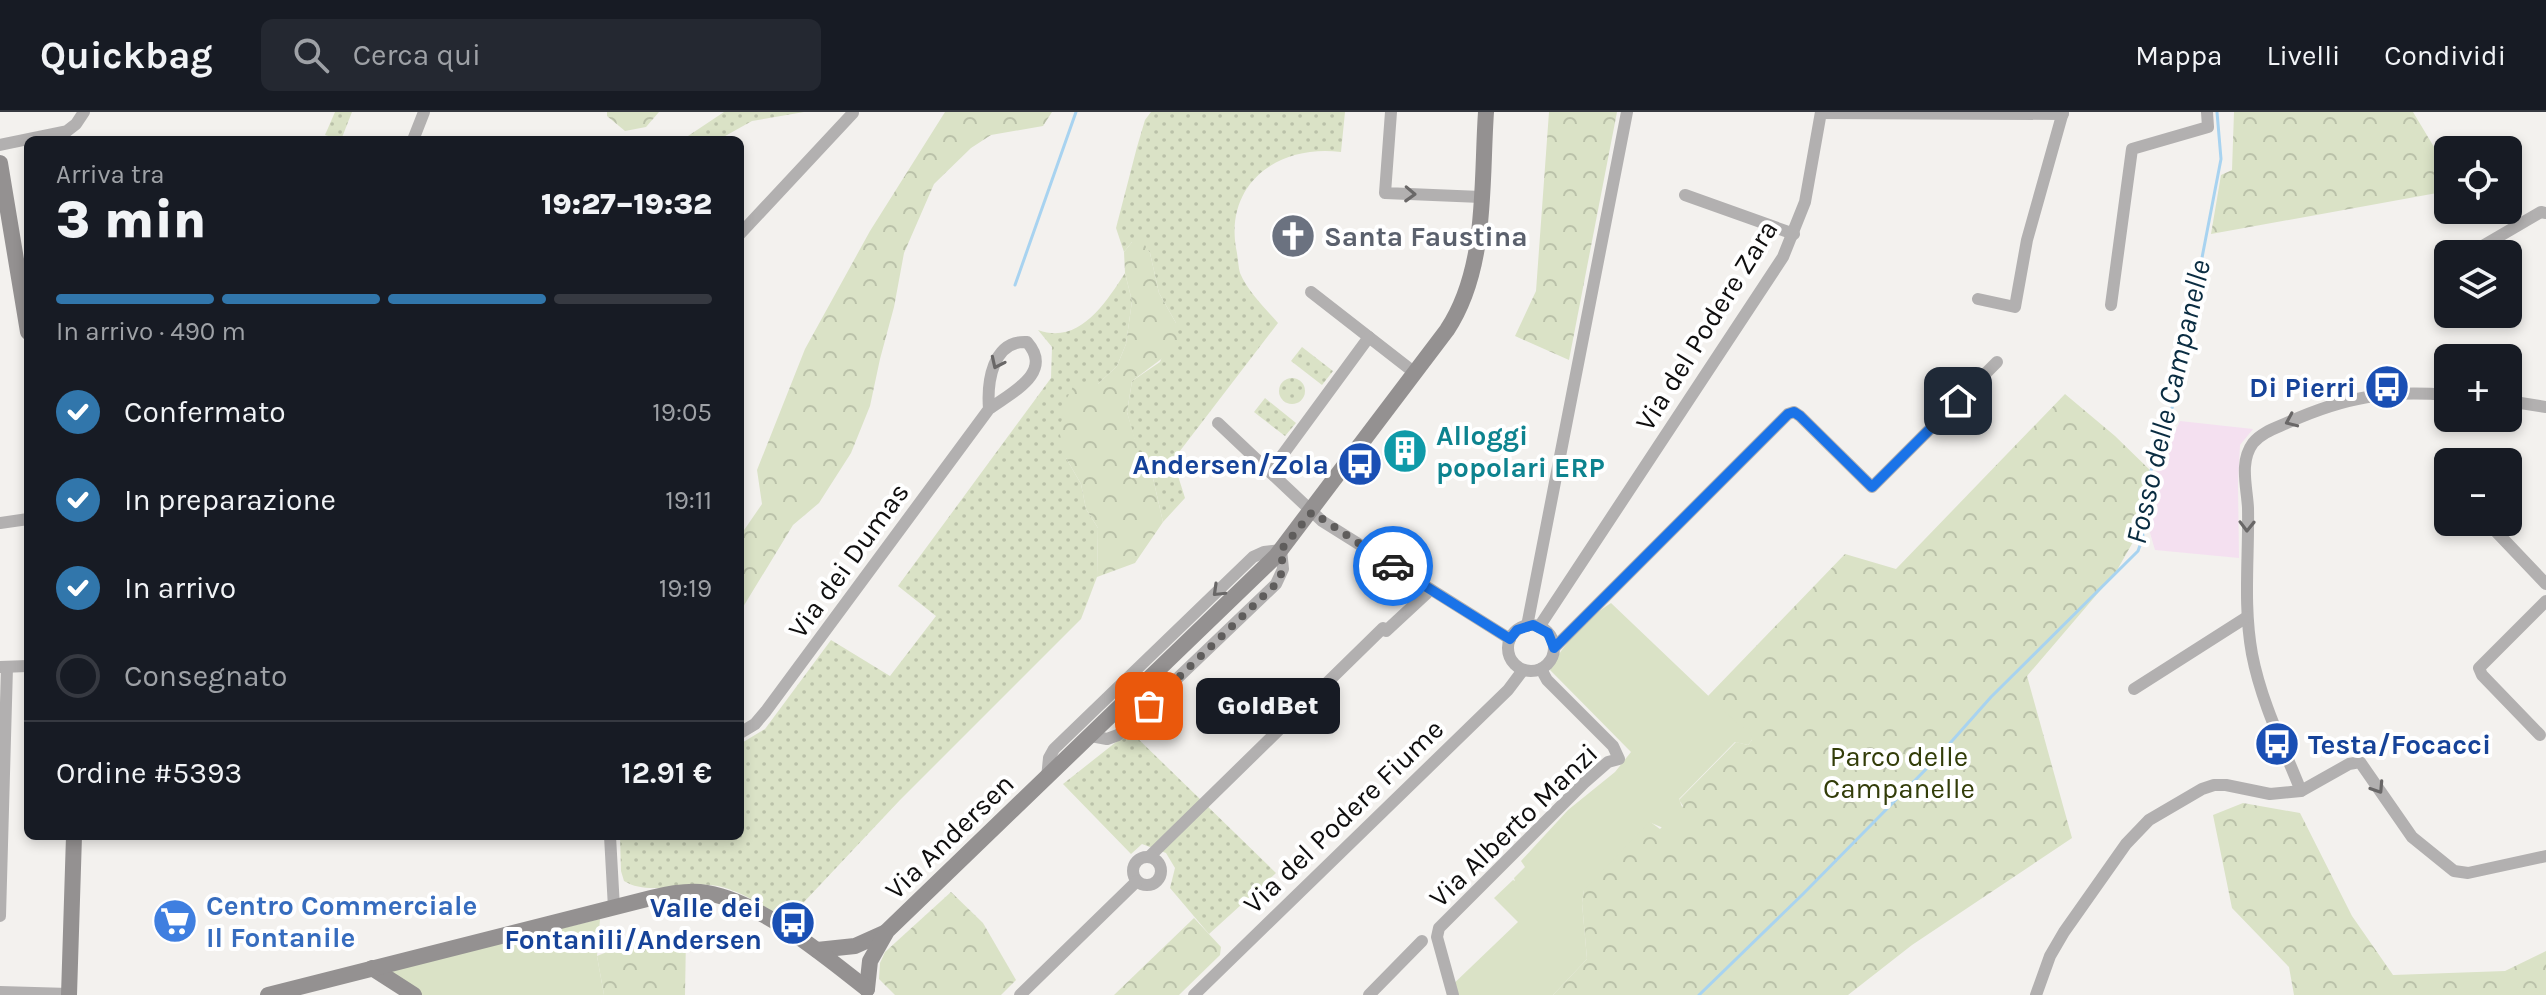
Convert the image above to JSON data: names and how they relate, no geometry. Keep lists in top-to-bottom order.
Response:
{
  "streets": {
    "street": [
      "Via del Podere Zara",
      "Via dei Dumas",
      "Via del Podere Fiume",
      "Via Alberto Manzi",
      "Via Andersen"
    ]
  },
  "crossings": [
    ["Via del Podere Zara", "Via del Podere Fiume"],
    ["Via del Podere Zara", "Via Alberto Manzi"],
    ["Via del Podere Fiume", "Via Alberto Manzi"]
  ],
  "water": ["Fosso delle Campanelle"],
  "parks": ["Parco delle Campanelle"],
  "places": {
    "church": ["Santa Faustina"],
    "bus stop": [
      "Di Pierri",
      "Andersen/Zola",
      "Testa/Focacci",
      "Valle dei Fontanili/Andersen"
    ],
    "building": ["Alloggi popolari ERP"],
    "other": ["GoldBet"],
    "supermarket": ["Centro Commerciale Il Fontanile"]
  },
  "page": {
    "header": "Quickbag",
    "search": "Cerca qui",
    "nav": ["Mappa", "Livelli", "Condividi"],
    "map_buttons": ["+", "−"],
    "heading": ["3 min", "Arriva tra", "19:27–19:32"],
    "panel": ["Ordine #5393", "12.91 €"],
    "bar": "In arrivo · 490 m",
    "list": [
      ["Confermato", "19:05"],
      ["In preparazione", "19:11"],
      ["In arrivo", "19:19"],
      "Consegnato"
    ],
    "bubble": "GoldBet"
  }
}
